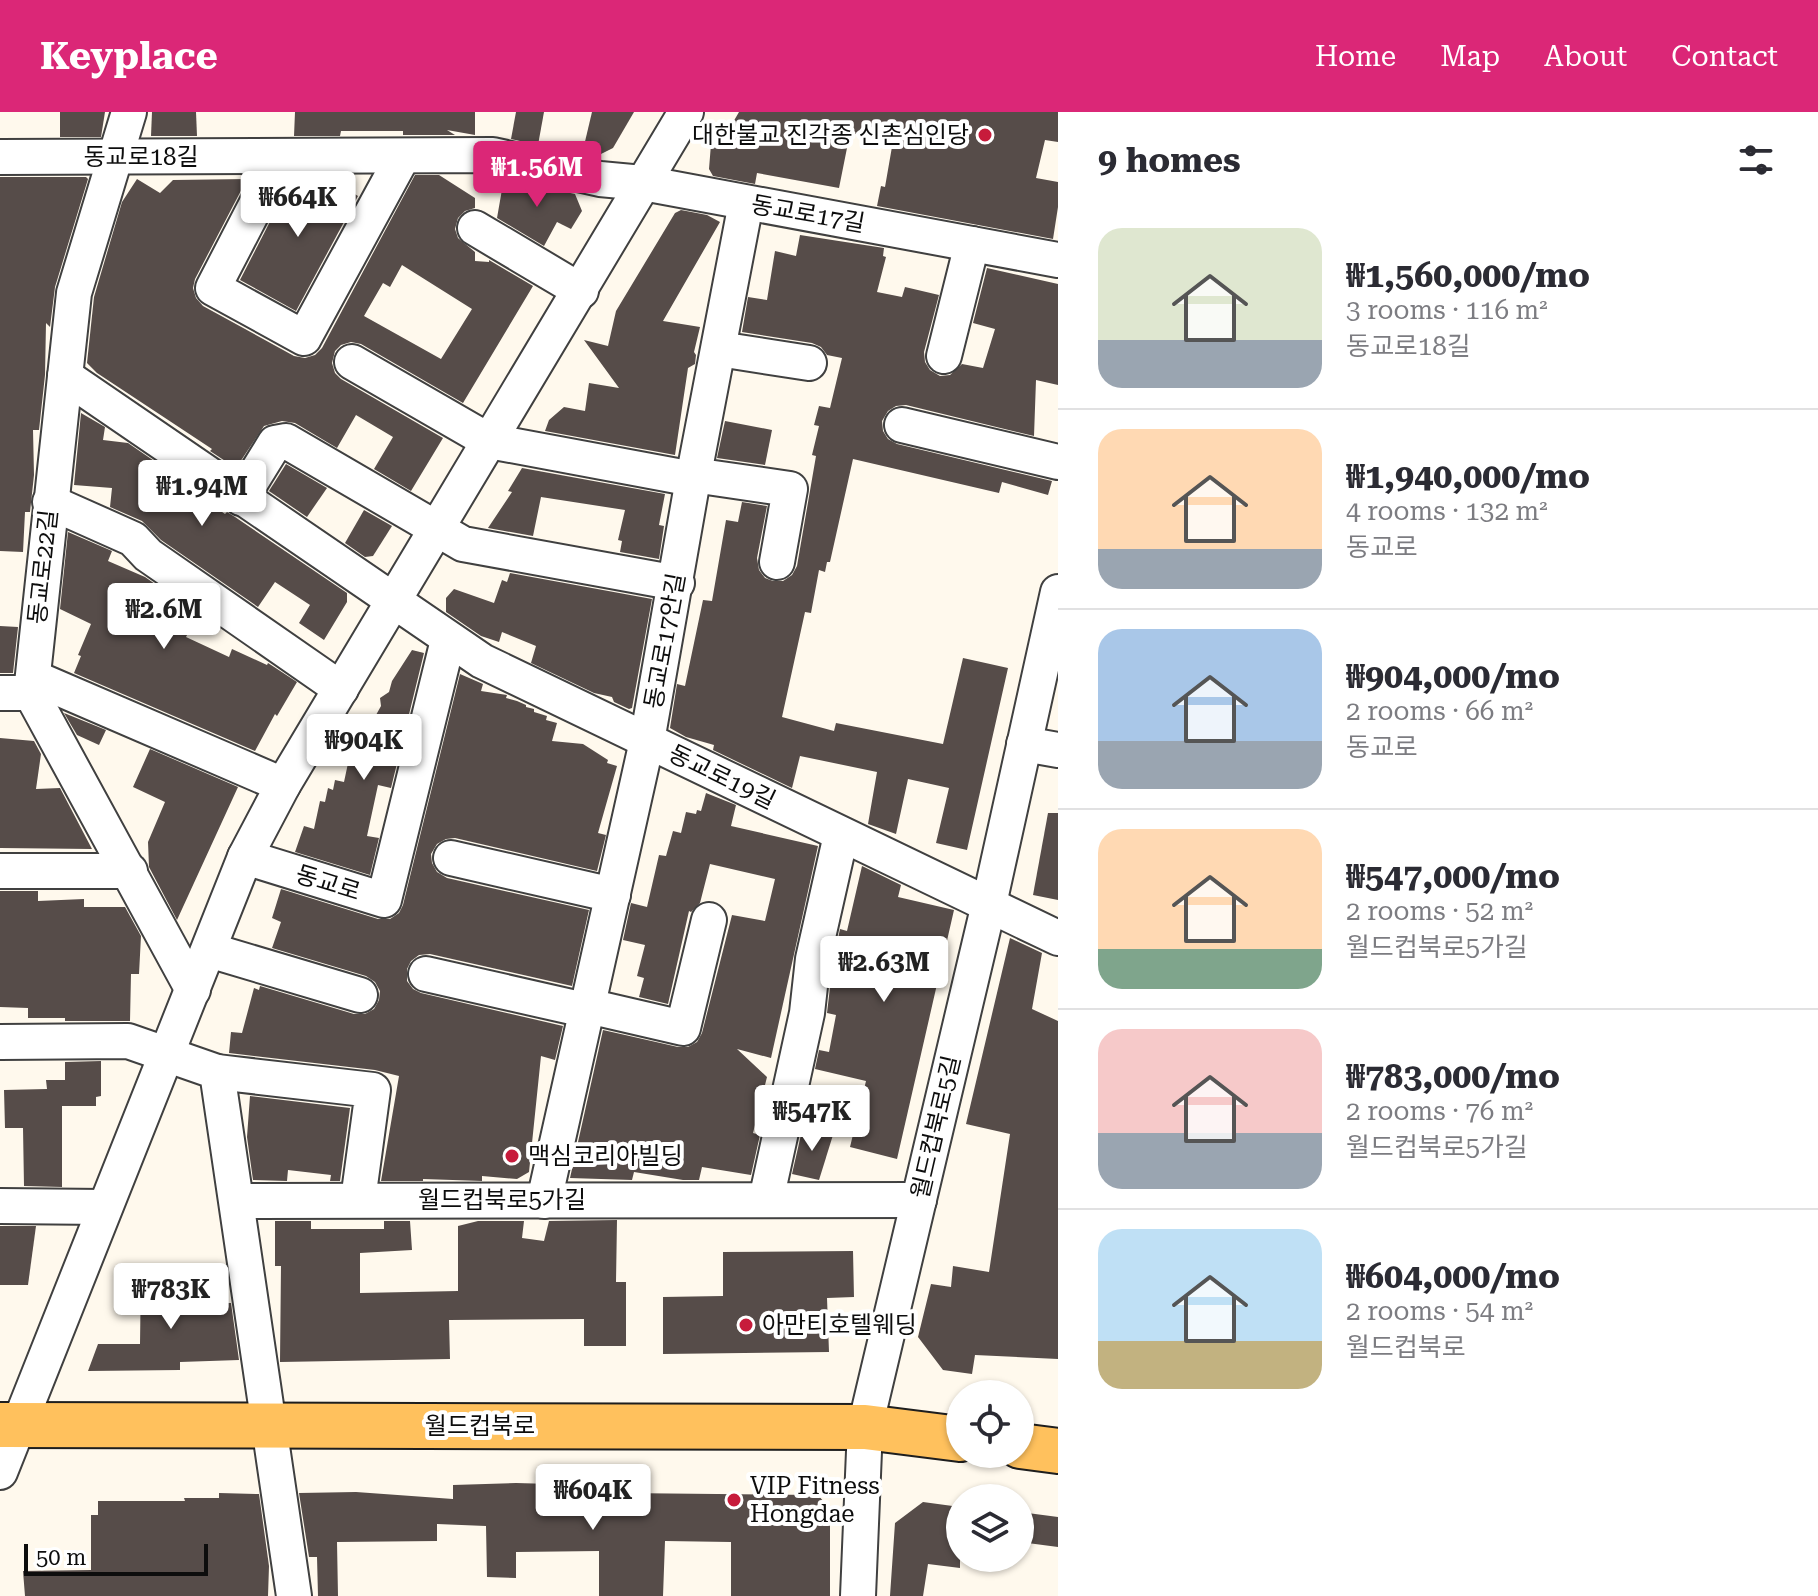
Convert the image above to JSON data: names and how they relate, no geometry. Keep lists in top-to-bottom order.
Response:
{
  "streets": {
    "main road": ["월드컵북로"],
    "street": [
      "동교로18길",
      "동교로17길",
      "동교로22길",
      "동교로17안길",
      "동교로19길",
      "동교로",
      "월드컵북로5길",
      "월드컵북로5가길"
    ]
  },
  "crossings": [
    ["동교로18길", "동교로17길"],
    ["동교로18길", "동교로22길"],
    ["동교로17길", "동교로17안길"],
    ["동교로17안길", "동교로19길"],
    ["동교로17안길", "월드컵북로5가길"],
    ["동교로19길", "동교로"],
    ["동교로19길", "월드컵북로5길"],
    ["월드컵북로5길", "월드컵북로5가길"],
    ["월드컵북로5길", "월드컵북로"]
  ],
  "places": [
    "대한불교 진각종 신촌심인당",
    "맥심코리아빌딩",
    "아만티호텔웨딩",
    "VIP Fitness Hongdae"
  ],
  "scale_bar": "50 m",
  "page": {
    "header": "Keyplace",
    "nav": [
      "Home",
      "Map",
      "About",
      "Contact"
    ],
    "heading": "9 homes",
    "price": [
      "₩1.56M",
      "₩664K",
      "₩1.94M",
      "₩2.6M",
      "₩904K",
      "₩2.63M",
      "₩547K",
      "₩783K",
      "₩604K"
    ],
    "list": [
      {
        "name": "₩1,560,000/mo",
        "note": "3 rooms · 116 m² · 동교로18길"
      },
      {
        "name": "₩1,940,000/mo",
        "note": "4 rooms · 132 m² · 동교로"
      },
      {
        "name": "₩904,000/mo",
        "note": "2 rooms · 66 m² · 동교로"
      },
      {
        "name": "₩547,000/mo",
        "note": "2 rooms · 52 m² · 월드컵북로5가길"
      },
      {
        "name": "₩783,000/mo",
        "note": "2 rooms · 76 m² · 월드컵북로5가길"
      },
      {
        "name": "₩604,000/mo",
        "note": "2 rooms · 54 m² · 월드컵북로"
      }
    ],
    "scale": "50 m"
  }
}
